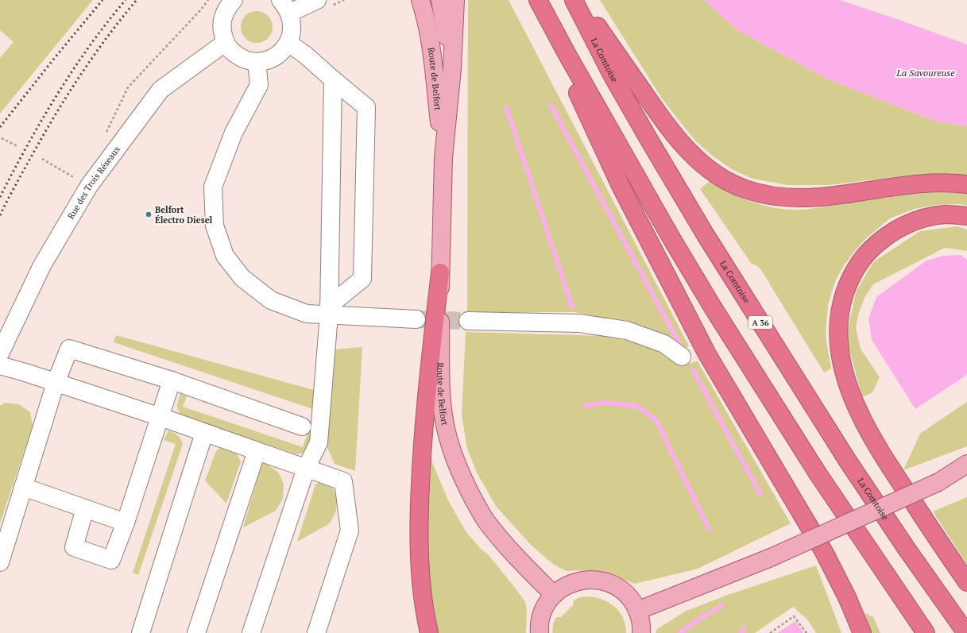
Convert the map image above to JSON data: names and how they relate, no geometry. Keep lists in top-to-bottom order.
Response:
{
  "streets": {
    "highway": ["La Comtoise", "A 36"],
    "main road": ["Route de Belfort"],
    "street": ["Rue des Trois Réseaux"]
  },
  "water": ["La Savoureuse"],
  "places": ["Belfort Électro Diesel"]
}
